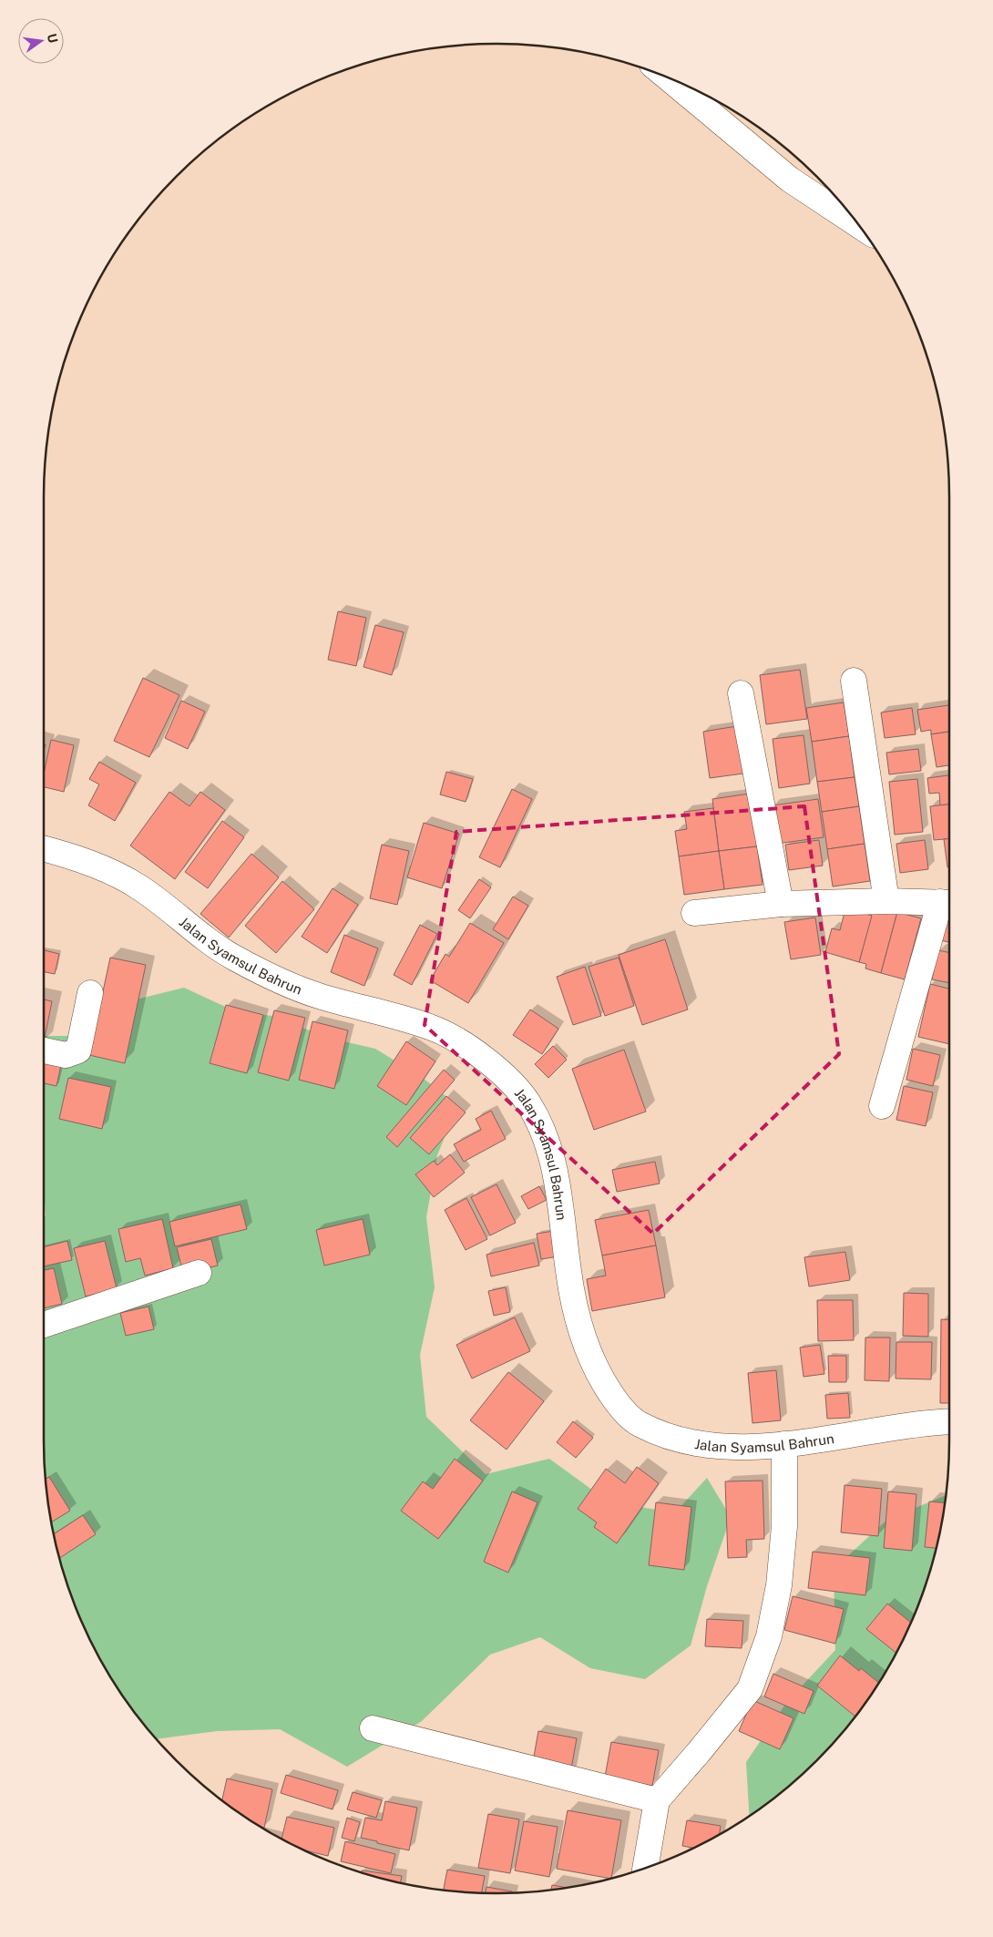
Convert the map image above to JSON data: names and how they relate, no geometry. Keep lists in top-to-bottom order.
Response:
{
  "streets": {
    "street": ["Jalan Syamsul Bahrun"]
  },
  "north": "right"
}
